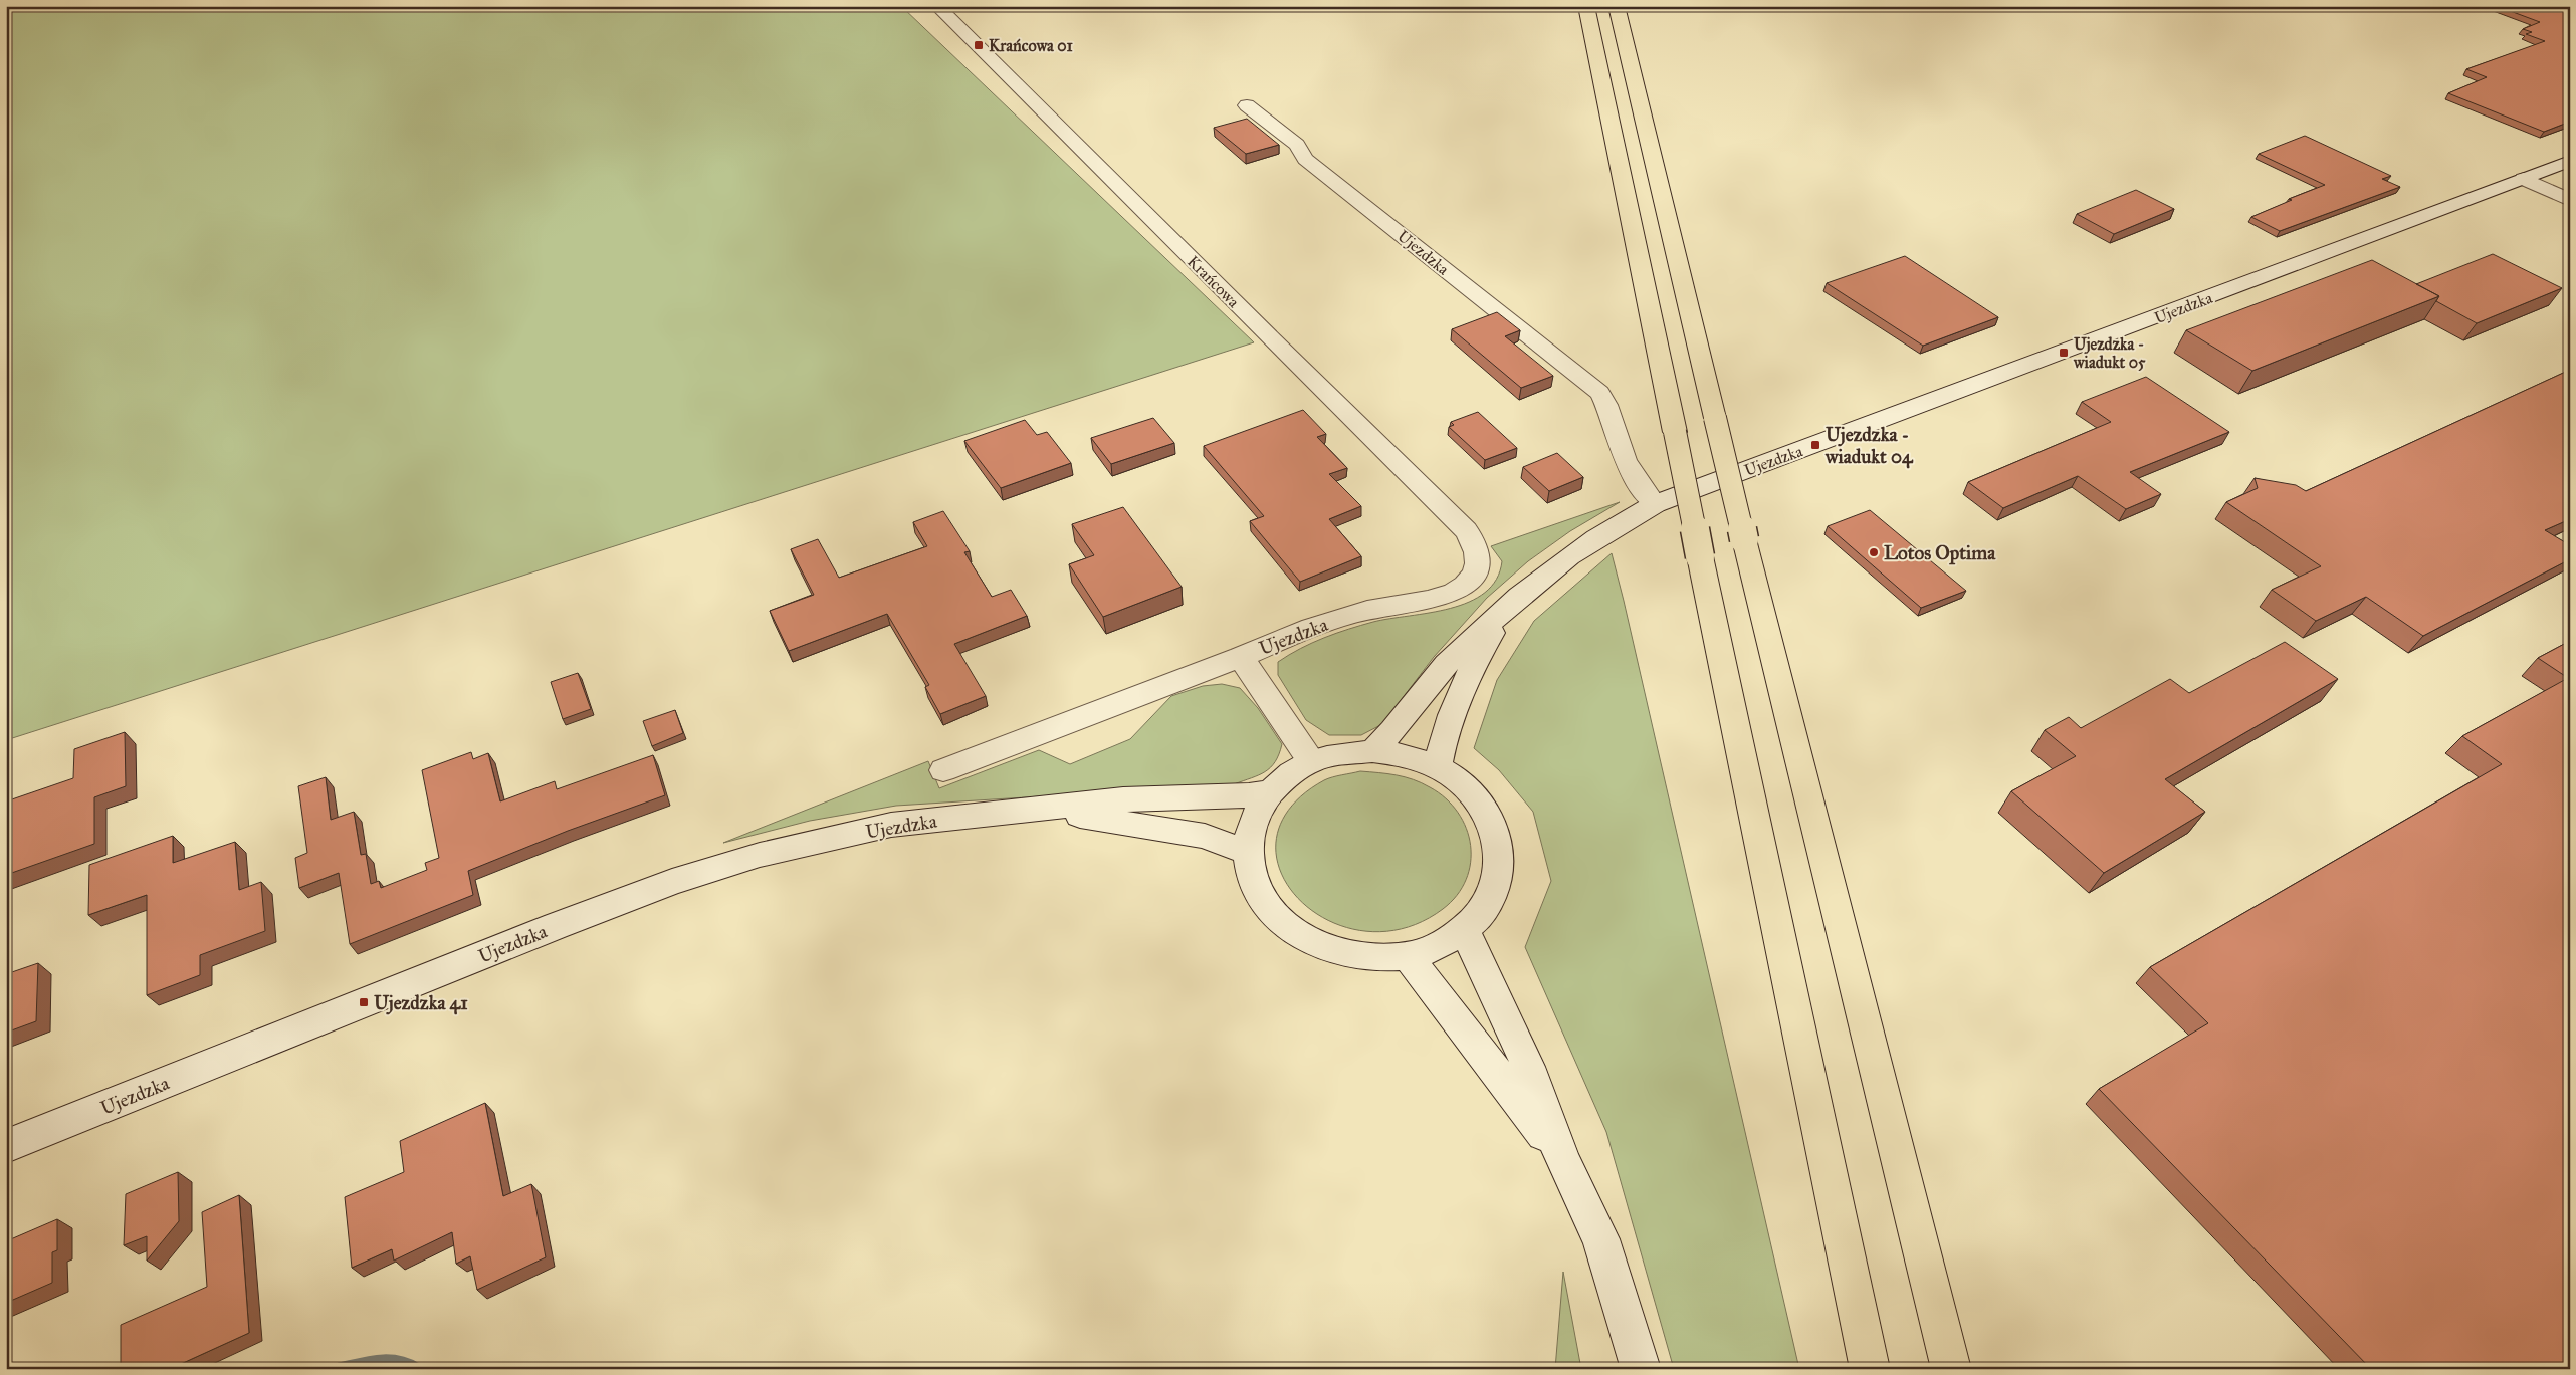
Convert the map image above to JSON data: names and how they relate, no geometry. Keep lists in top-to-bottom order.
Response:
{
  "streets": {
    "main road": ["Ujezdzka", "Krańcowa"]
  },
  "crossings": [
    ["Ujezdzka", "Krańcowa"]
  ],
  "places": {
    "transit": [
      "Krańcowa 01",
      "Ujezdzka - wiadukt 05",
      "Ujezdzka - wiadukt 04",
      "Ujezdzka 41"
    ],
    "other": ["Lotos Optima"]
  }
}
